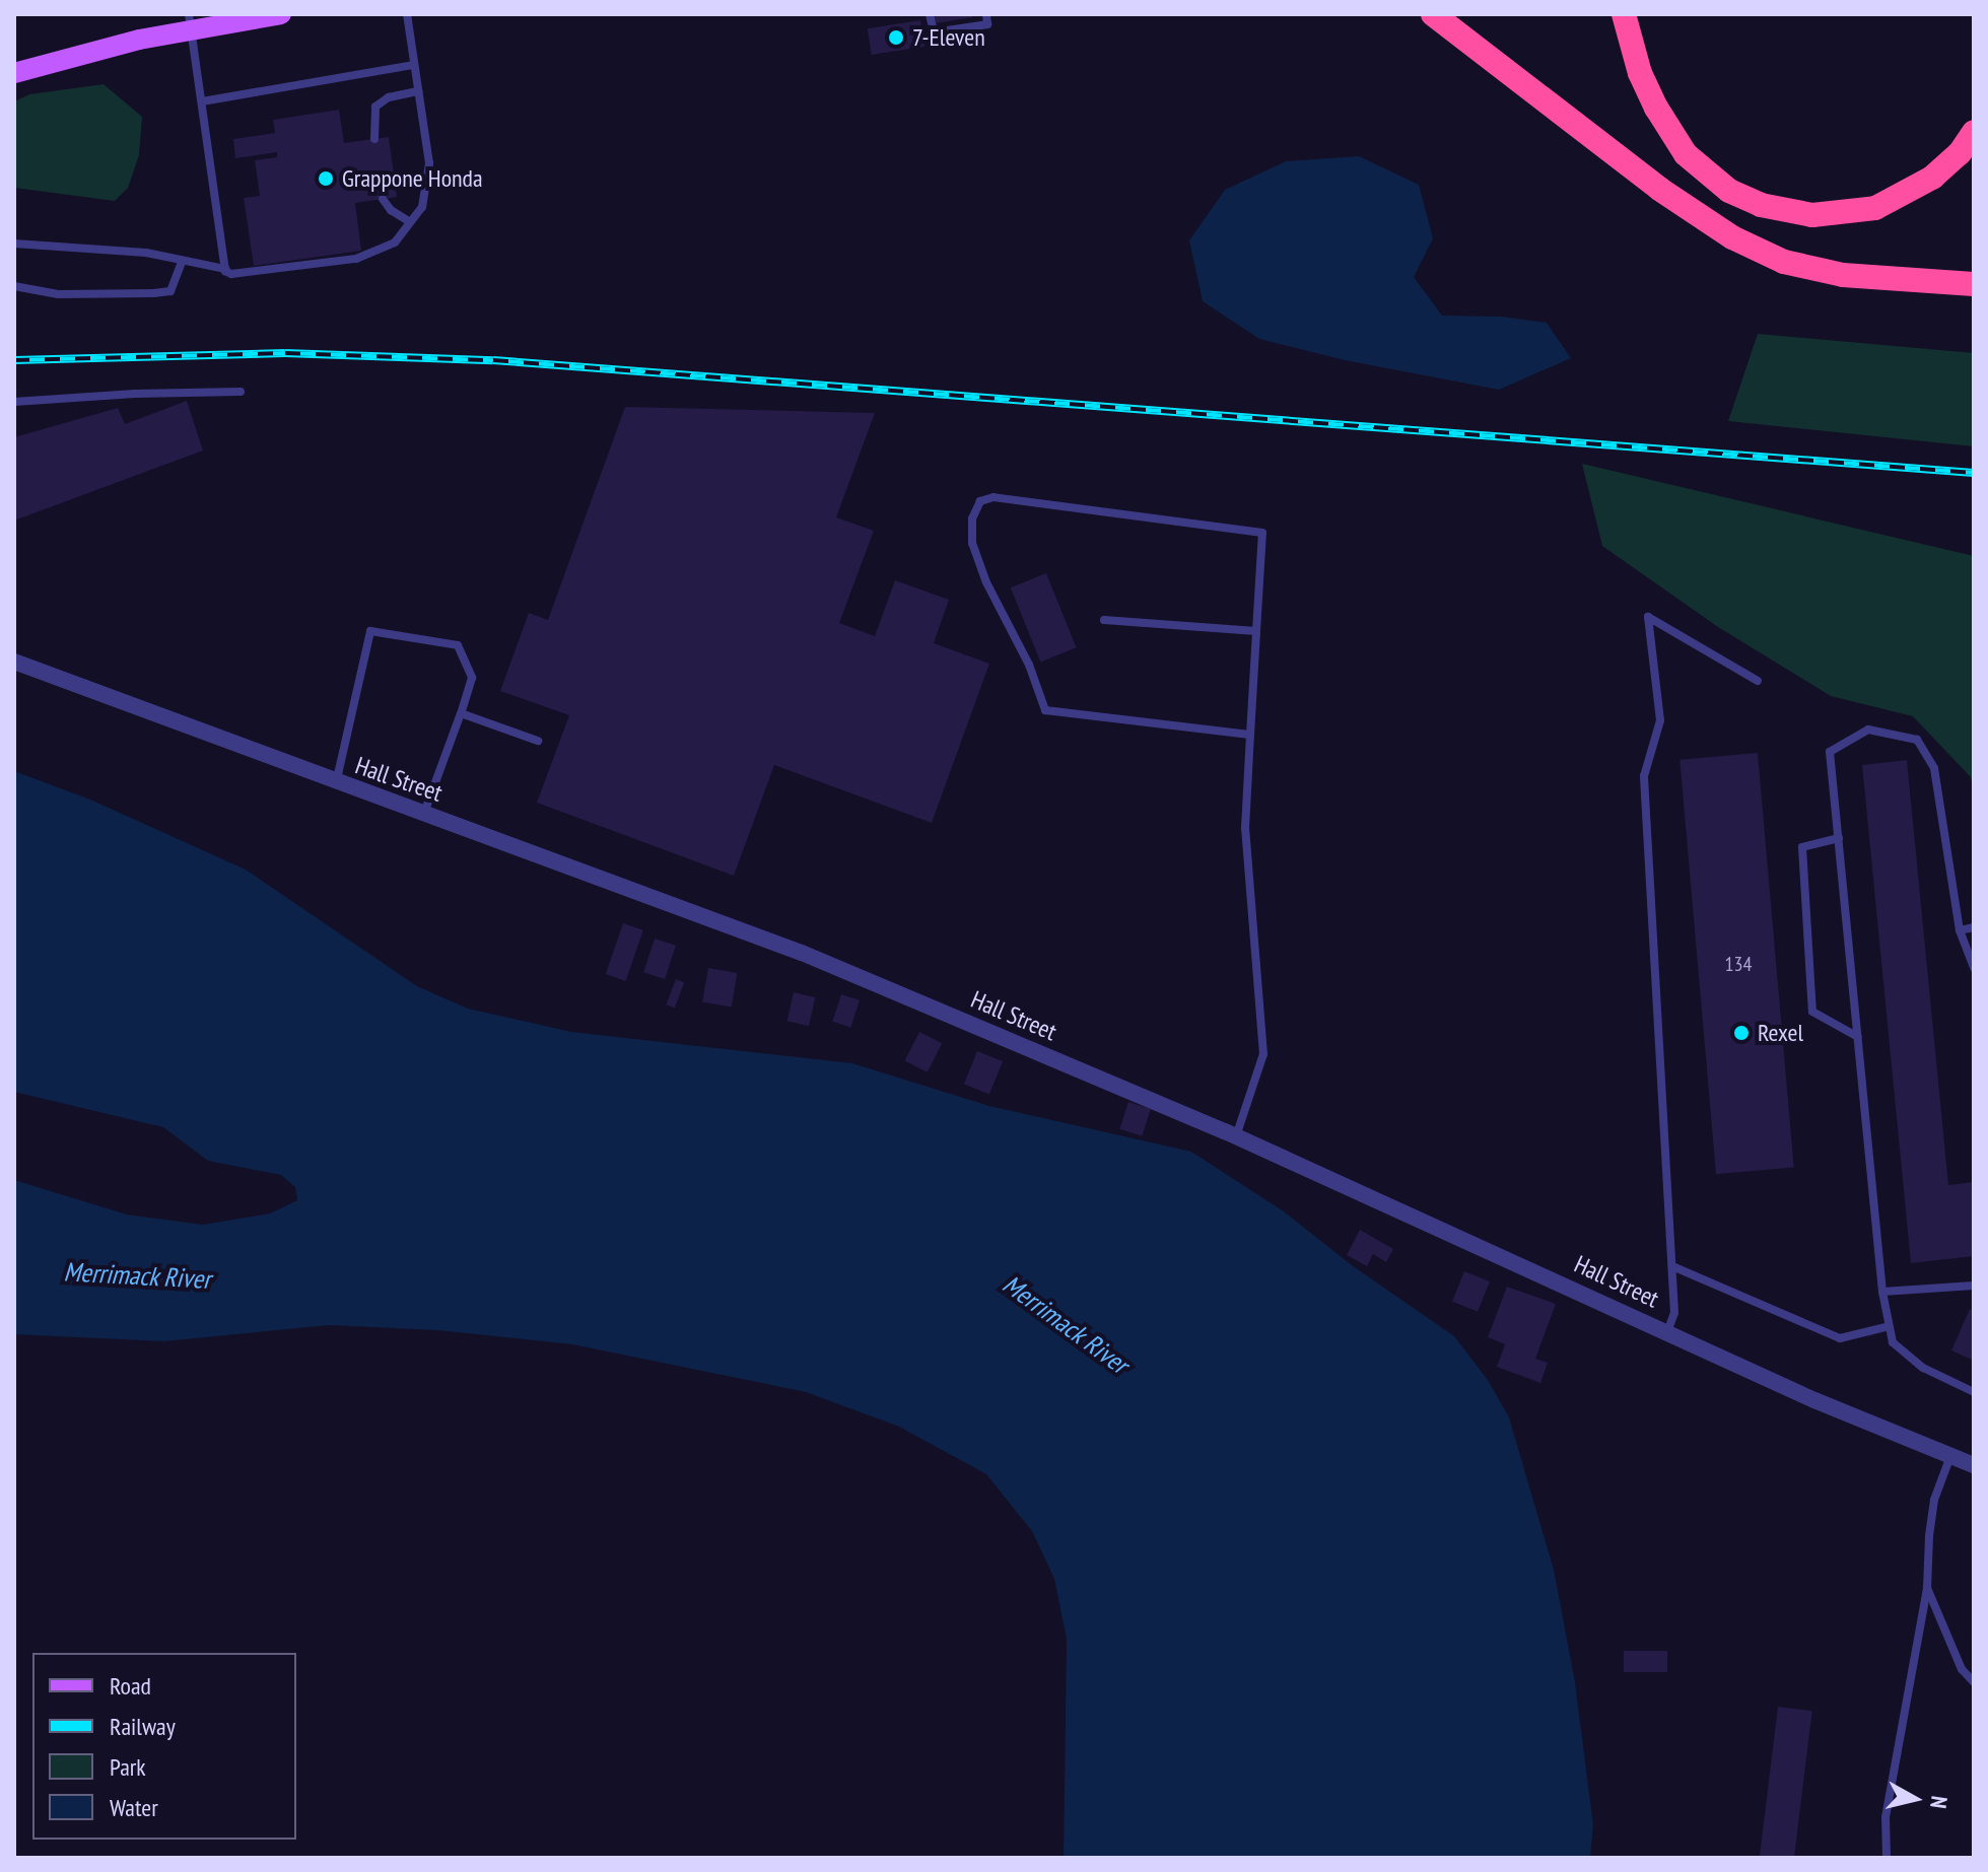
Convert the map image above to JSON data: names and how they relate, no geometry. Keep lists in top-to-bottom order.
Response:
{
  "streets": {
    "street": ["Hall Street"]
  },
  "water": ["Merrimack River"],
  "places": ["7-Eleven", "Grappone Honda", "Rexel"],
  "house_numbers": ["134"],
  "legend": [
    "Road",
    "Railway",
    "Park",
    "Water"
  ],
  "north": "right"
}
